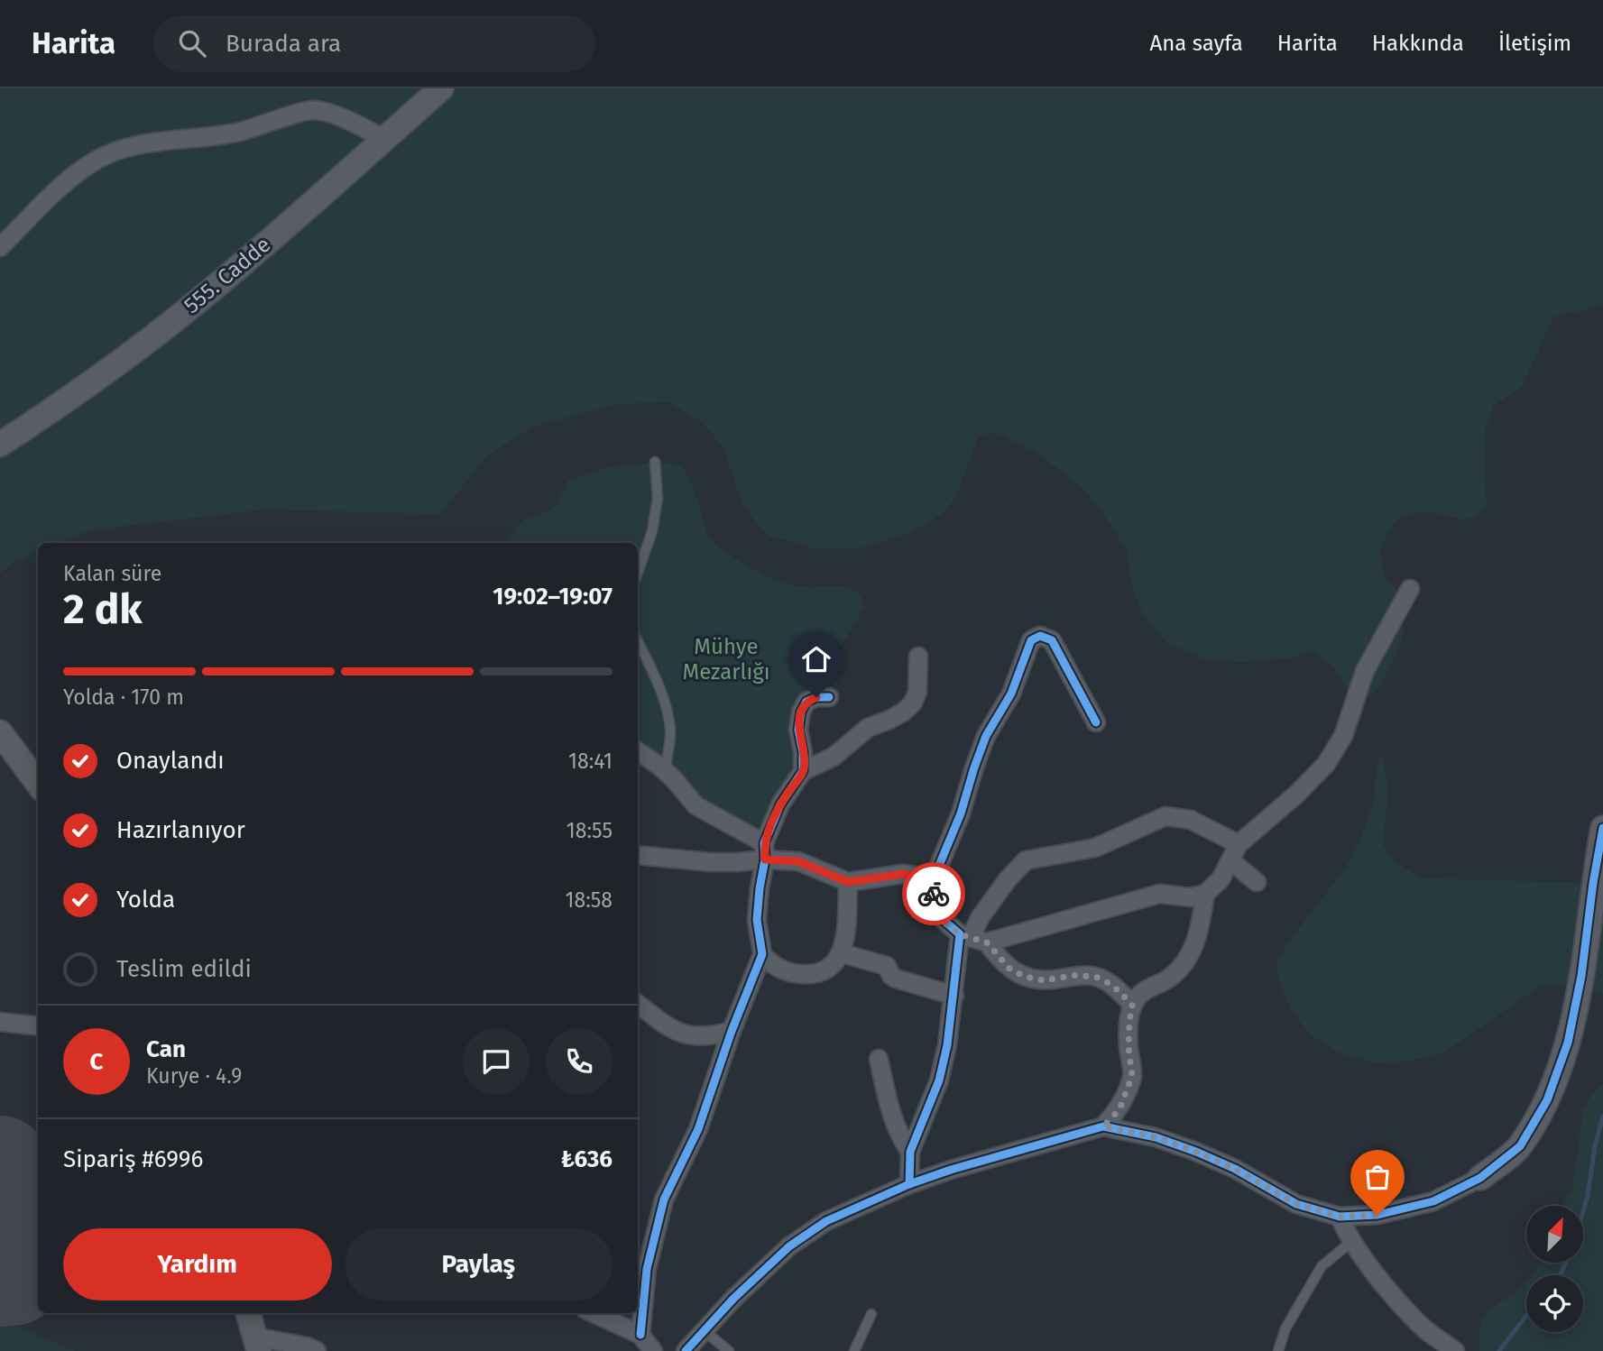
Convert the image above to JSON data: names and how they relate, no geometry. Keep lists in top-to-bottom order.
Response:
{
  "streets": {
    "street": ["555. Cadde"]
  },
  "parks": ["Mühye Mezarlığı"],
  "north": "top right",
  "page": {
    "header": "Harita",
    "search": "Burada ara",
    "nav": [
      "Ana sayfa",
      "Harita",
      "Hakkında",
      "İletişim"
    ],
    "heading": ["2 dk", "Kalan süre", "19:02–19:07"],
    "panel": [
      "Can",
      "Kurye · 4.9",
      "Sipariş #6996",
      "₺636"
    ],
    "bar": "Yolda · 170 m",
    "list": [
      ["Onaylandı", "18:41"],
      ["Hazırlanıyor", "18:55"],
      ["Yolda", "18:58"],
      "Teslim edildi"
    ],
    "round": "C",
    "buttons": ["Yardım", "Paylaş"]
  }
}
